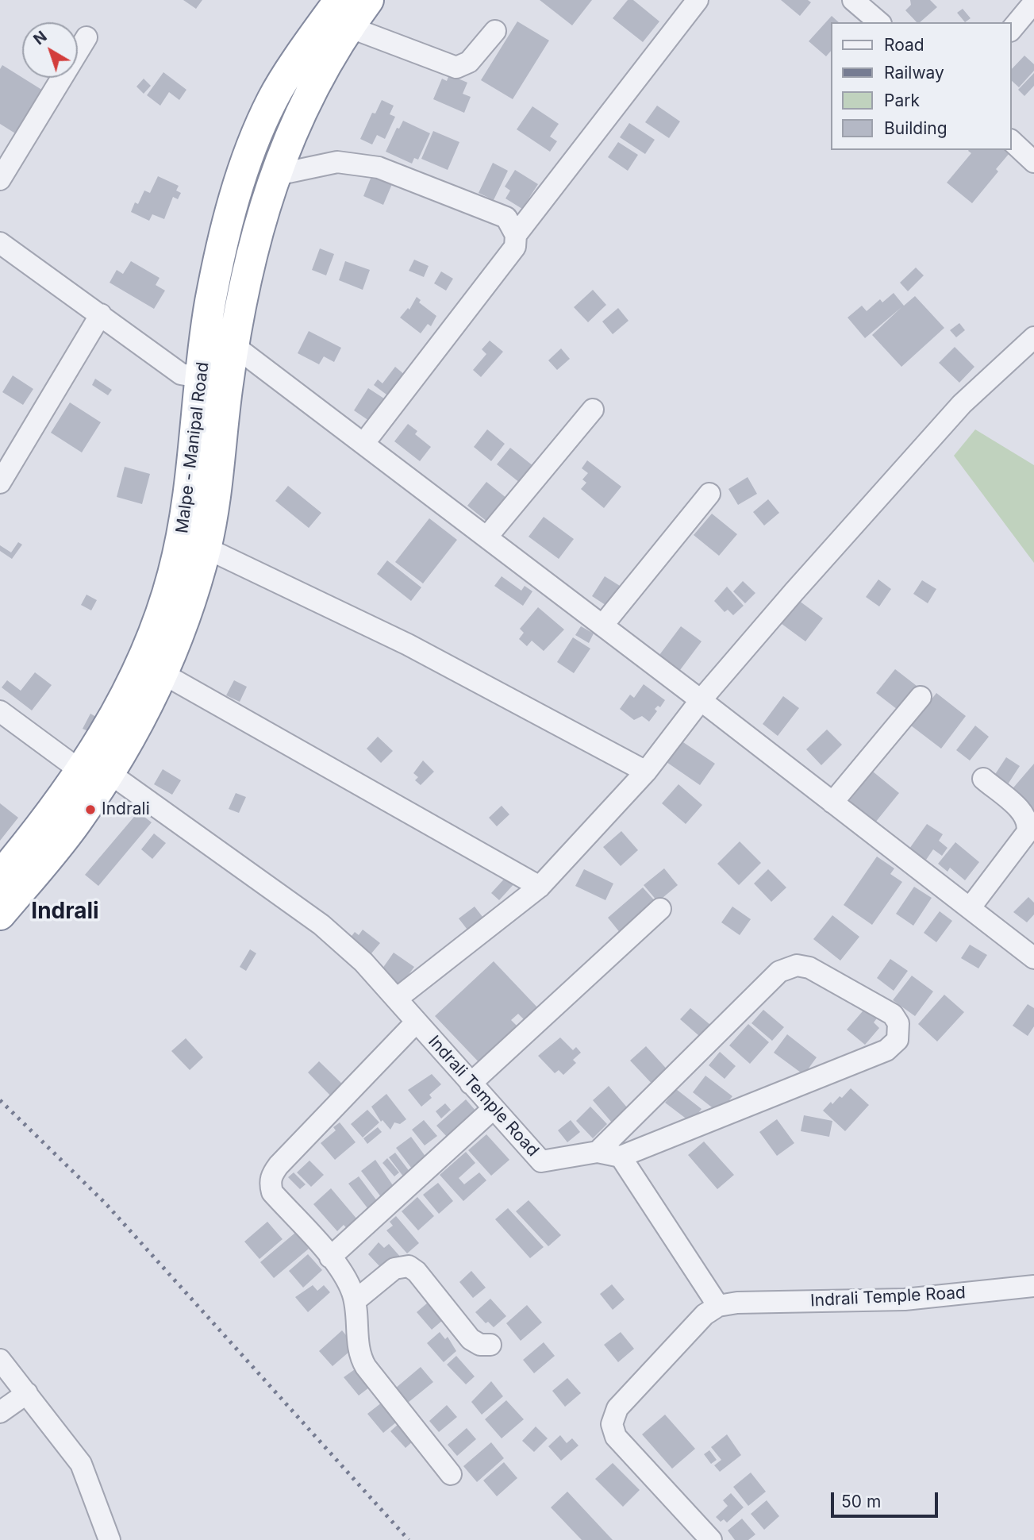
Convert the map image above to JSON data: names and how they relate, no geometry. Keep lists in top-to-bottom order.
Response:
{
  "streets": {
    "highway": ["Malpe - Manipal Road"],
    "street": ["Indrali Temple Road"]
  },
  "crossings": [
    ["Malpe - Manipal Road", "Indrali Temple Road"]
  ],
  "districts": ["Indrali"],
  "places": ["Indrali"],
  "legend": [
    "Road",
    "Railway",
    "Park",
    "Building"
  ],
  "scale_bar": "50 m",
  "north": "top left"
}
